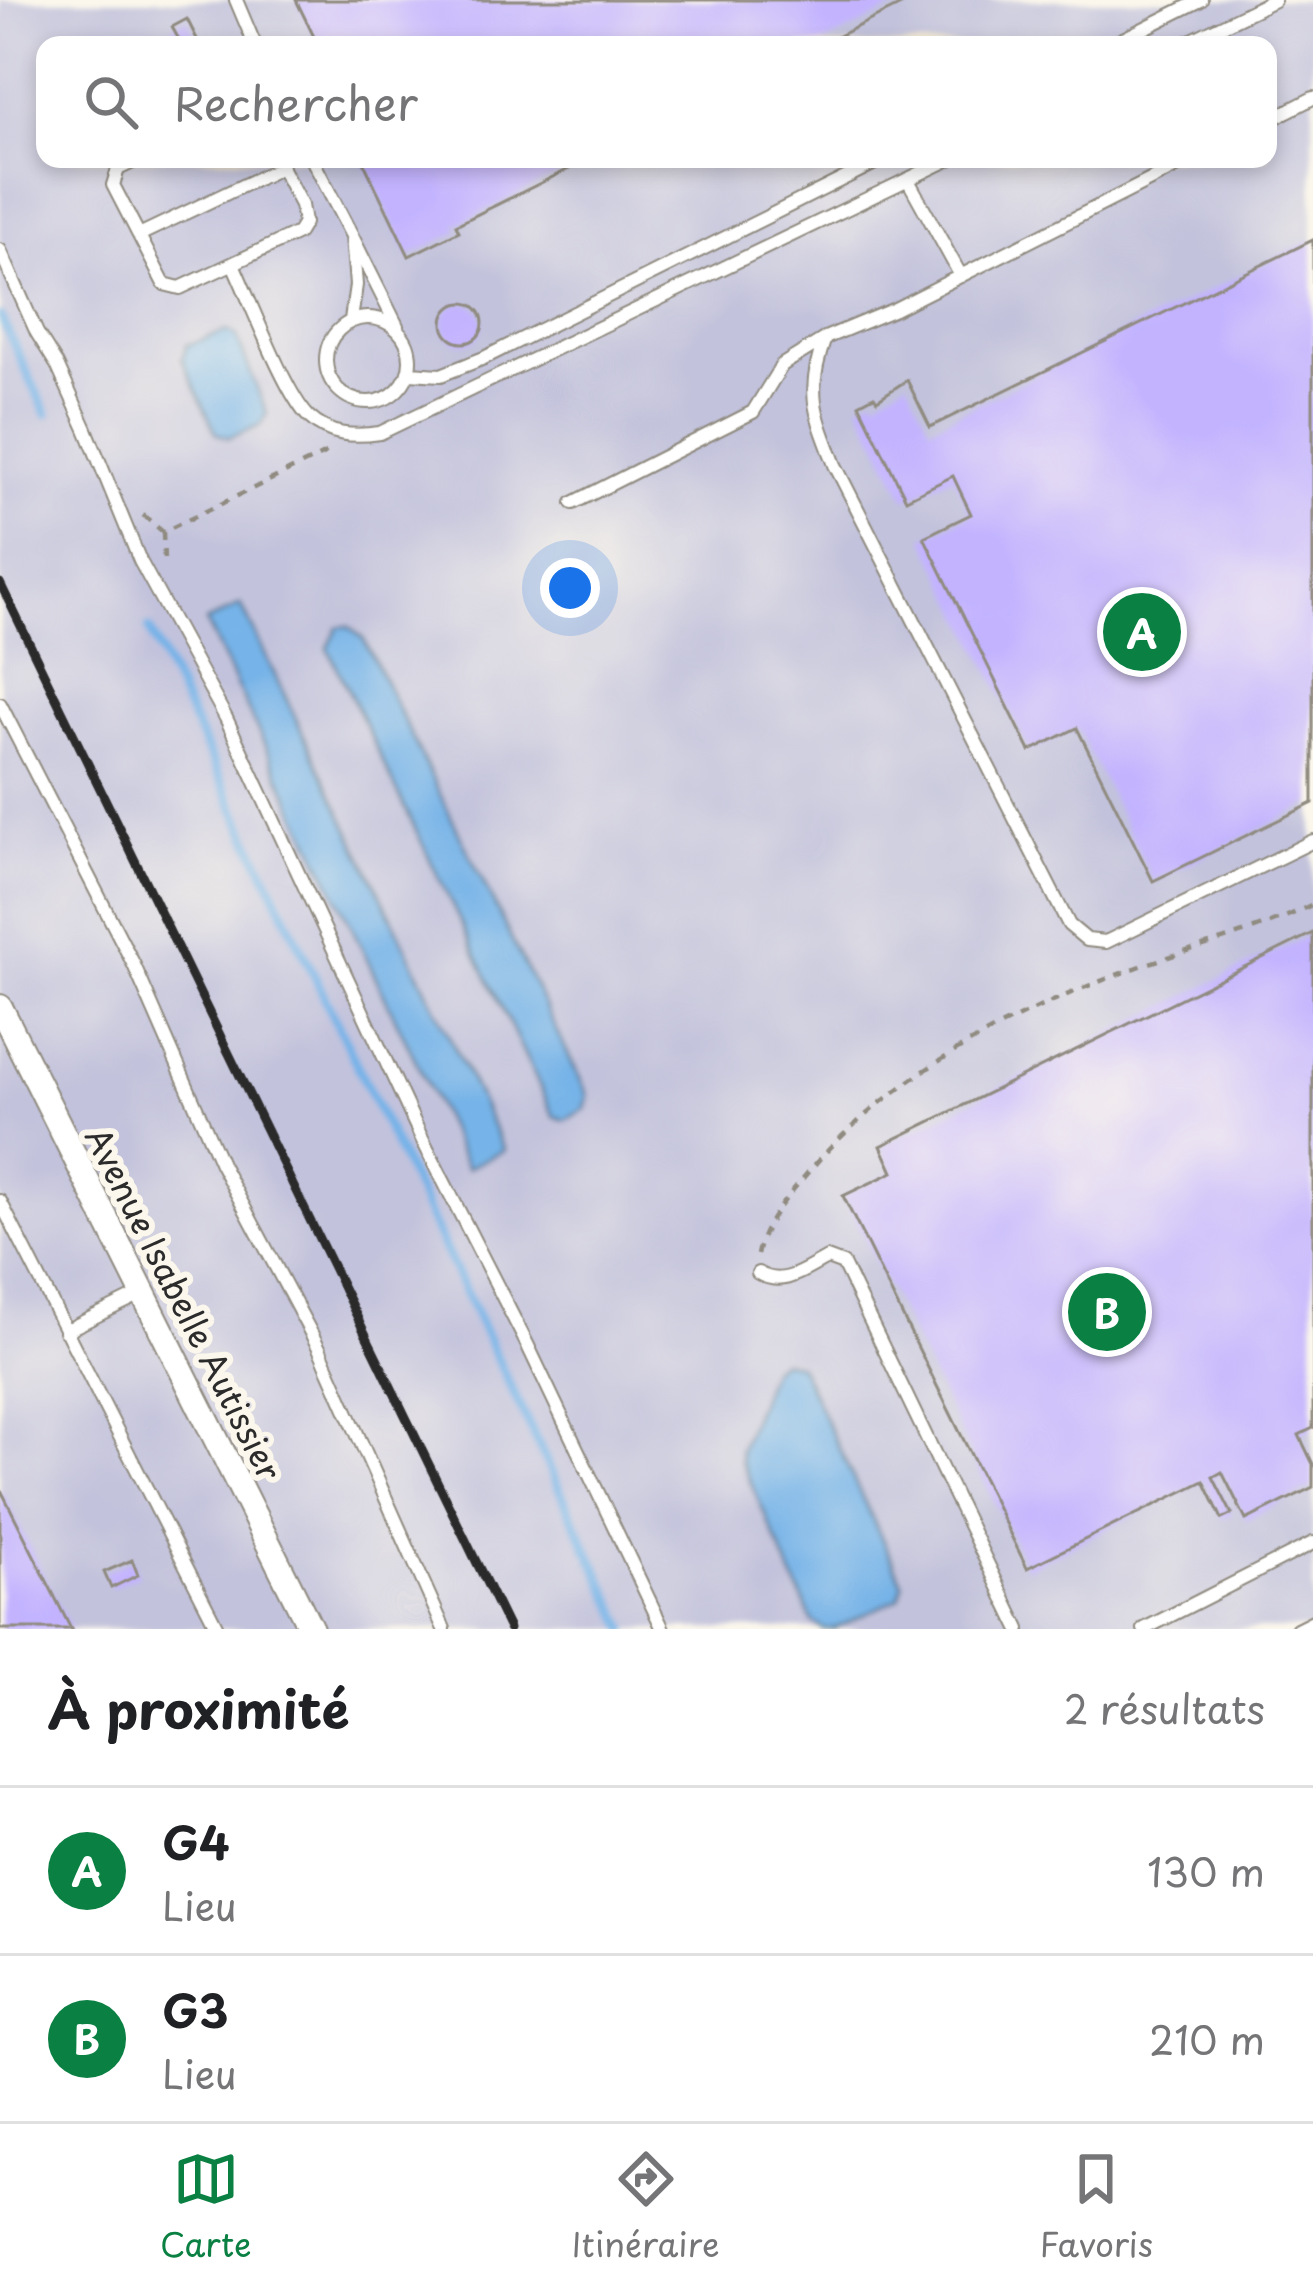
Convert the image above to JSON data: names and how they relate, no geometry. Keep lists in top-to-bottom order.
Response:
{
  "streets": {
    "street": ["Avenue Isabelle Autissier"]
  },
  "page": {
    "search": "Rechercher",
    "pins": ["A", "B"],
    "heading": ["À proximité", "2 résultats"],
    "list": [
      {
        "mark": "A",
        "name": "G4",
        "note": "Lieu",
        "value": "130 m"
      },
      {
        "mark": "B",
        "name": "G3",
        "note": "Lieu",
        "value": "210 m"
      }
    ],
    "nav": ["Carte", "Itinéraire", "Favoris"]
  }
}
